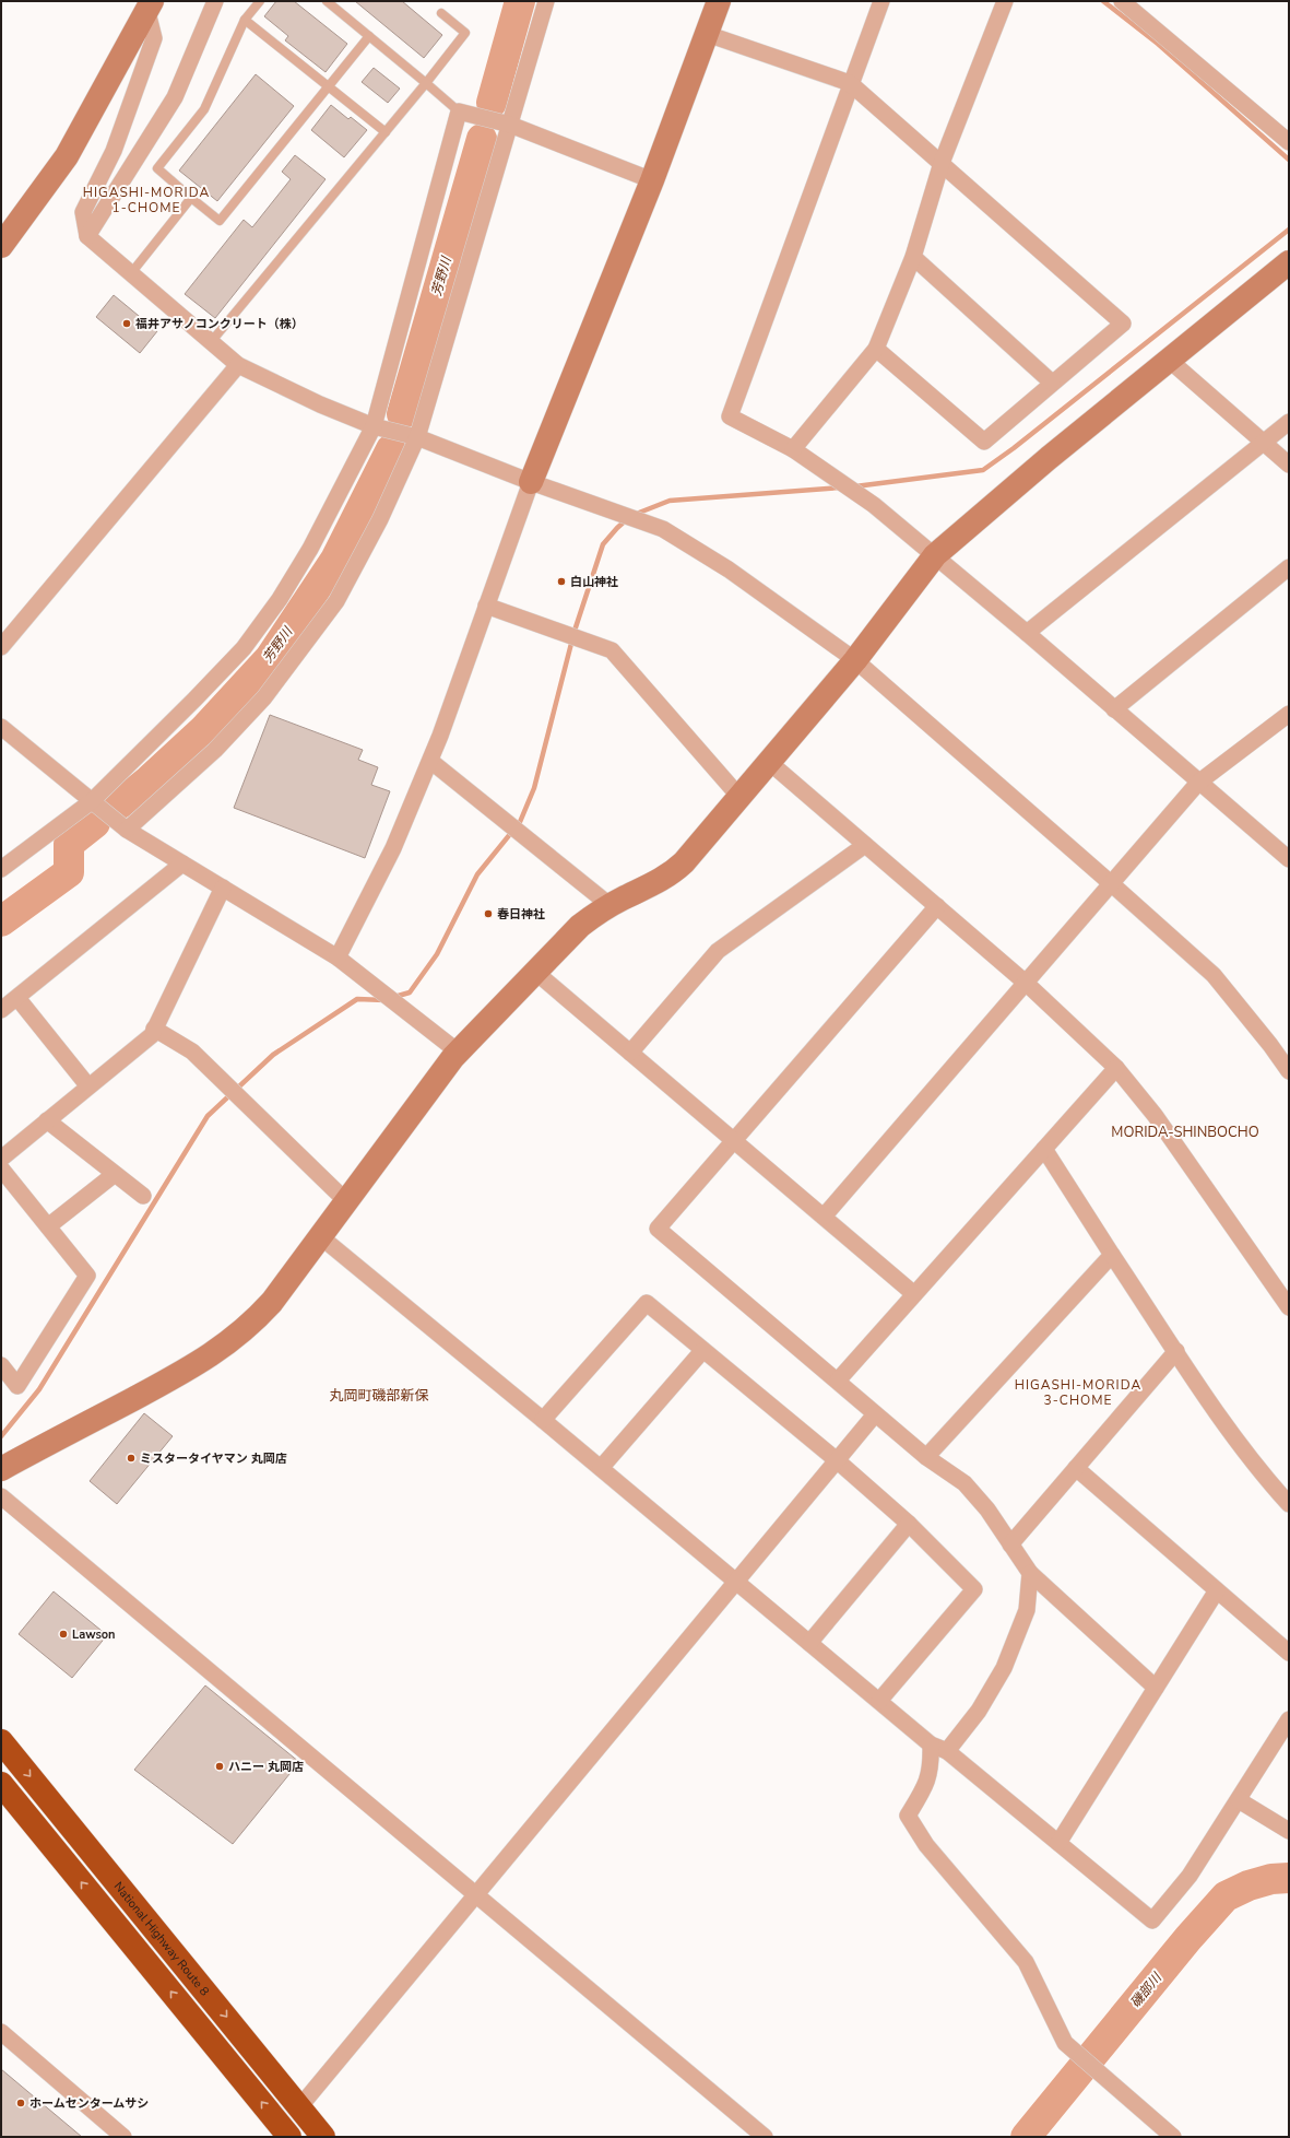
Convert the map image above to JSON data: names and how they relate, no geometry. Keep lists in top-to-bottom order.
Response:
{
  "streets": {
    "highway": ["National Highway Route 8"]
  },
  "districts": [
    "HIGASHI-MORIDA 1-CHOME",
    "MORIDA-SHINBOCHO",
    "HIGASHI-MORIDA 3-CHOME",
    "丸岡町磯部新保"
  ],
  "water": ["芳野川", "磯部川"],
  "places": [
    "福井アサノコンクリート（株）",
    "白山神社",
    "春日神社",
    "ミスタータイヤマン 丸岡店",
    "Lawson",
    "ハニー 丸岡店",
    "ホームセンタームサシ"
  ]
}
